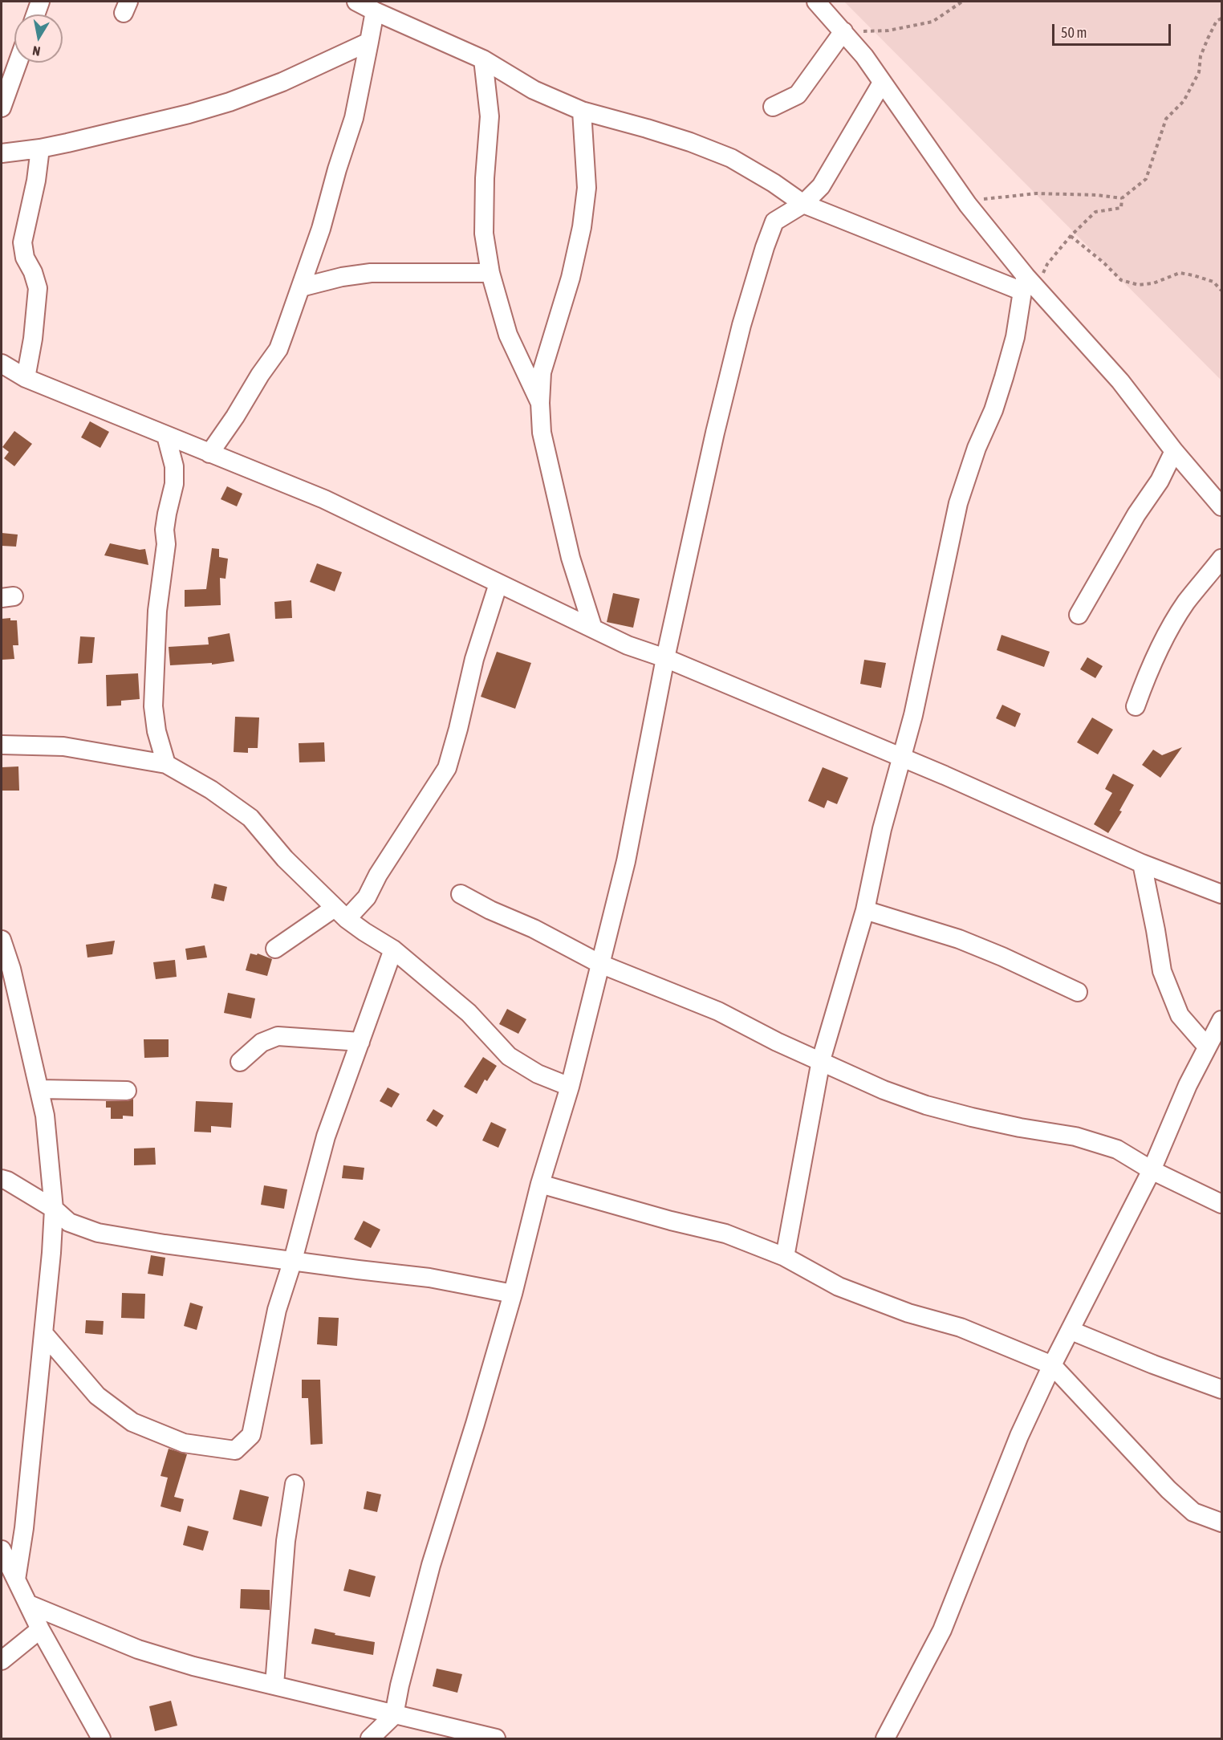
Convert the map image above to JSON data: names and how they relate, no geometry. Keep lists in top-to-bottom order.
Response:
{
  "scale_bar": "50 m",
  "north": "bottom"
}
